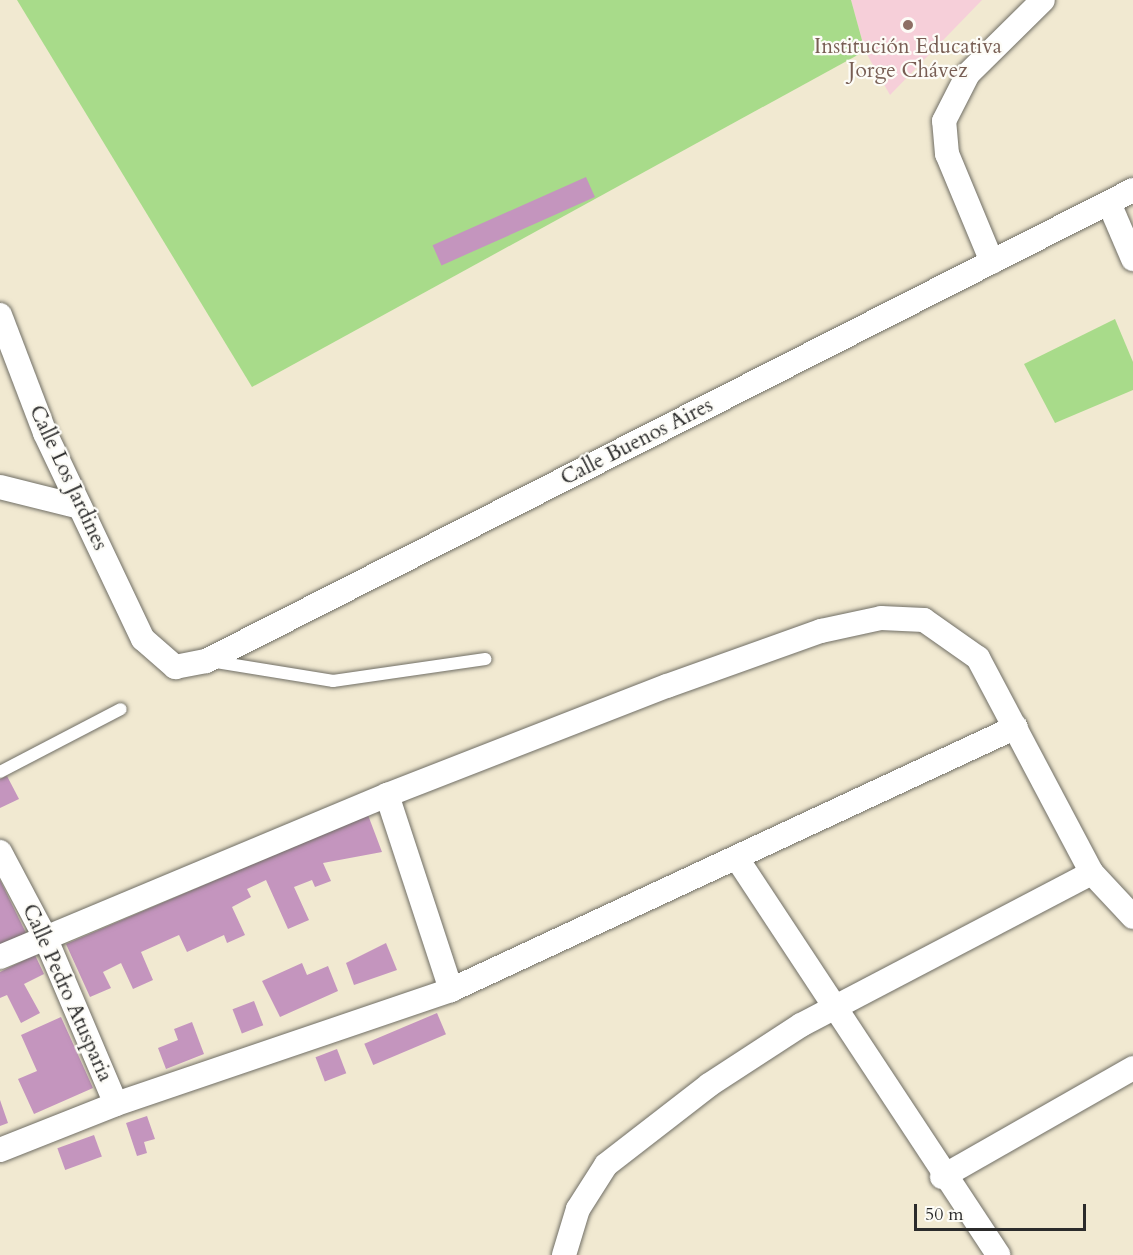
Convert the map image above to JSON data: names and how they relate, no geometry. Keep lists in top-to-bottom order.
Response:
{
  "streets": {
    "street": ["Calle Buenos Aires", "Calle Los Jardines", "Calle Pedro Atusparia"]
  },
  "crossings": [
    ["Calle Buenos Aires", "Calle Los Jardines"]
  ],
  "places": ["Institución Educativa Jorge Chávez"],
  "scale_bar": "50 m"
}
